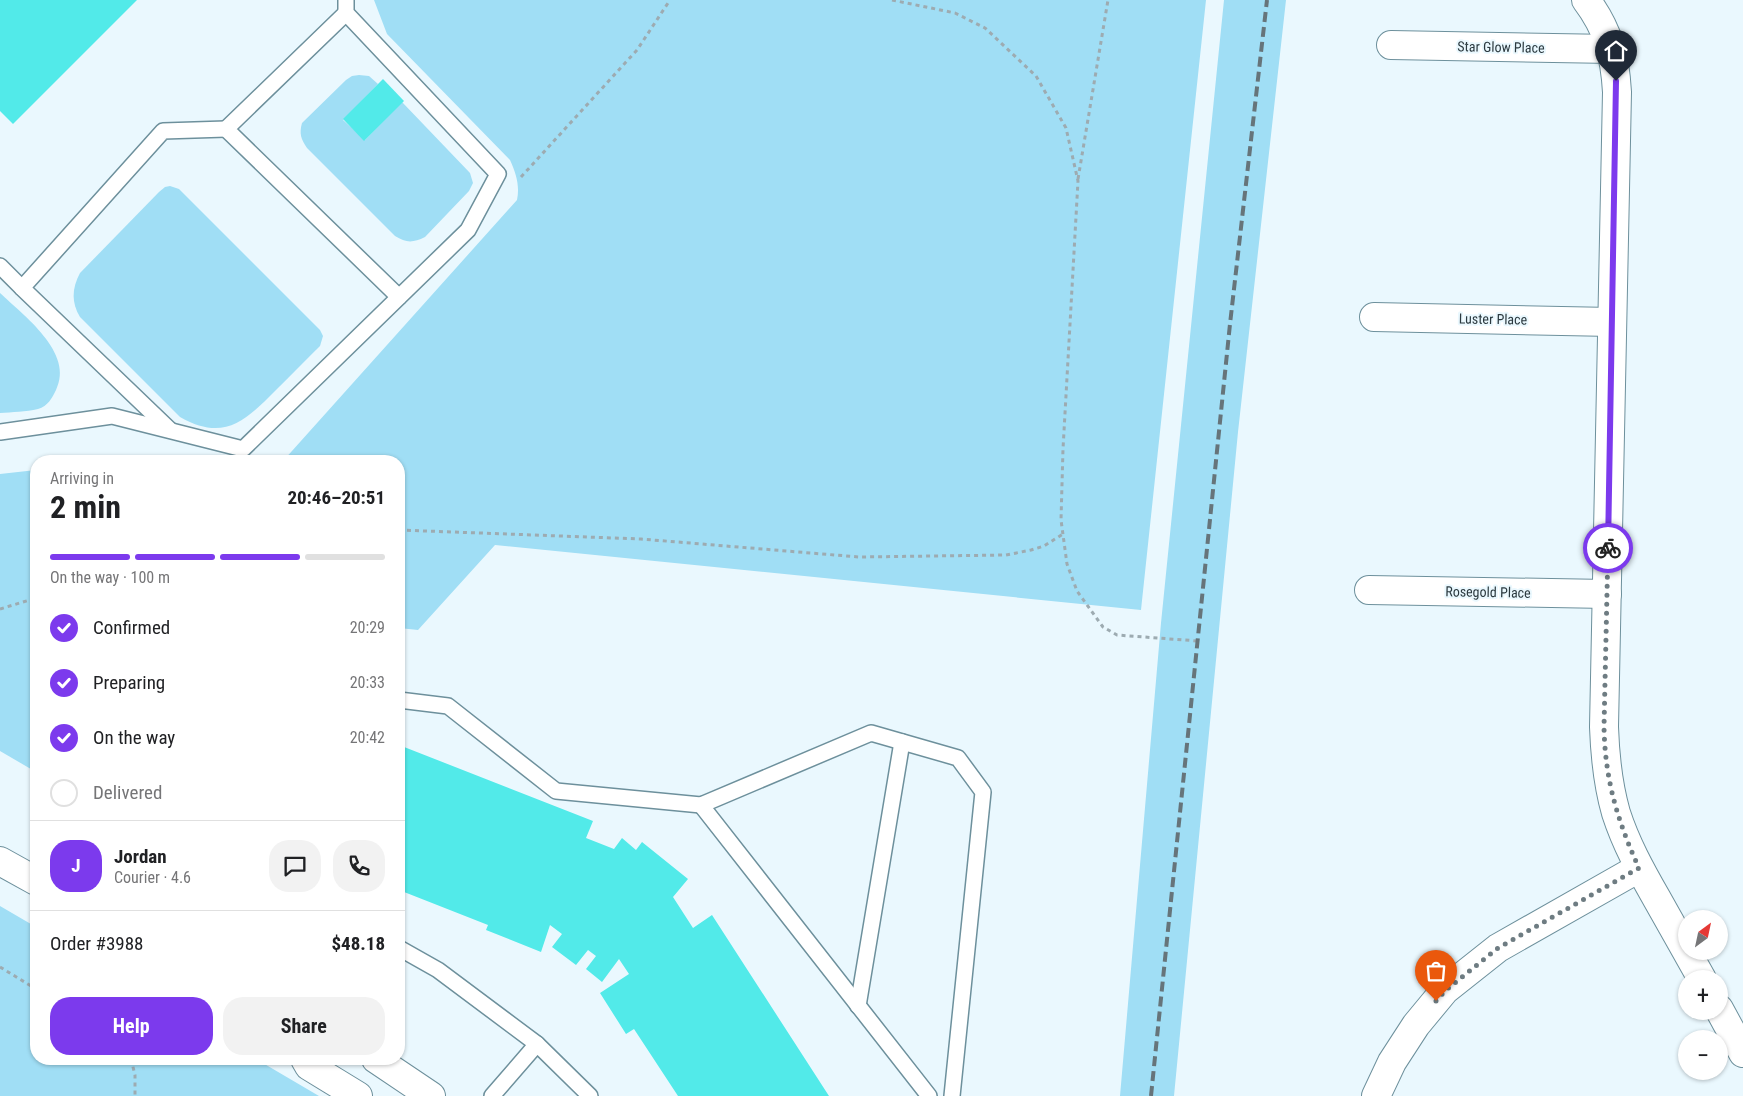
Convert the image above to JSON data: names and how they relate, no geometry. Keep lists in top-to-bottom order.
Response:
{
  "streets": {
    "street": ["Star Glow Place", "Luster Place", "Rosegold Place"]
  },
  "north": "top right",
  "page": {
    "heading": ["2 min", "Arriving in", "20:46–20:51"],
    "panel": [
      "Jordan",
      "Courier · 4.6",
      "Order #3988",
      "$48.18"
    ],
    "bar": "On the way · 100 m",
    "list": [
      ["Confirmed", "20:29"],
      ["Preparing", "20:33"],
      ["On the way", "20:42"],
      "Delivered"
    ],
    "round": "J",
    "map_buttons": ["+", "−"],
    "buttons": ["Help", "Share"]
  }
}
